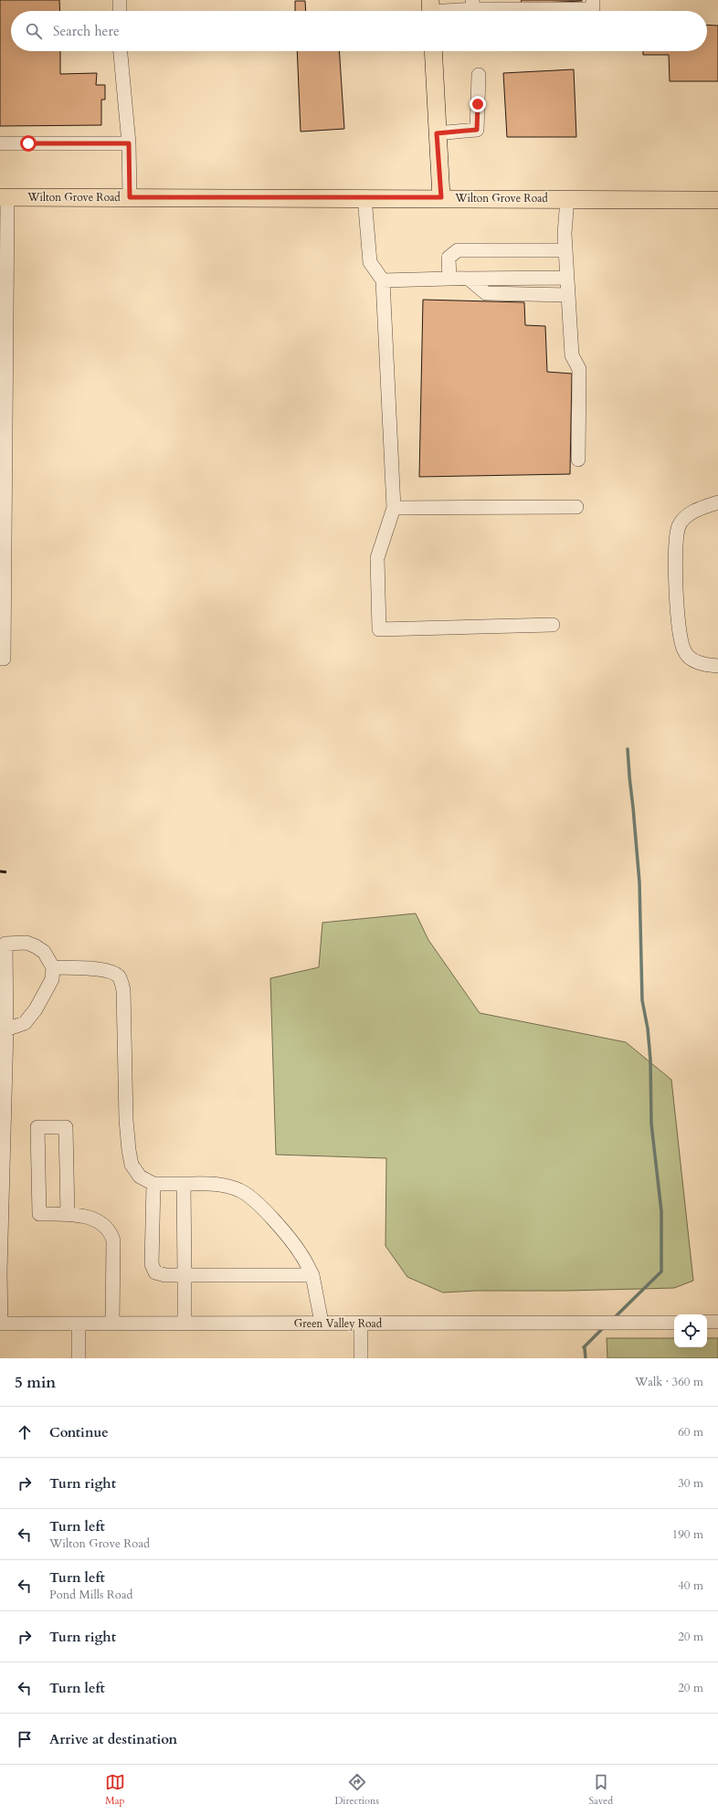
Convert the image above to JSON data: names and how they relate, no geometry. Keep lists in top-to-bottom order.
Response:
{
  "streets": {
    "main road": ["Wilton Grove Road"],
    "street": ["Green Valley Road"]
  },
  "page": {
    "search": "Search here",
    "heading": ["5 min", "Walk · 360 m"],
    "list": [
      ["Continue", "60 m"],
      ["Turn right", "30 m"],
      ["Turn left", "Wilton Grove Road", "190 m"],
      ["Turn left", "Pond Mills Road", "40 m"],
      ["Turn right", "20 m"],
      ["Turn left", "20 m"],
      "Arrive at destination"
    ],
    "nav": ["Map", "Directions", "Saved"]
  }
}
